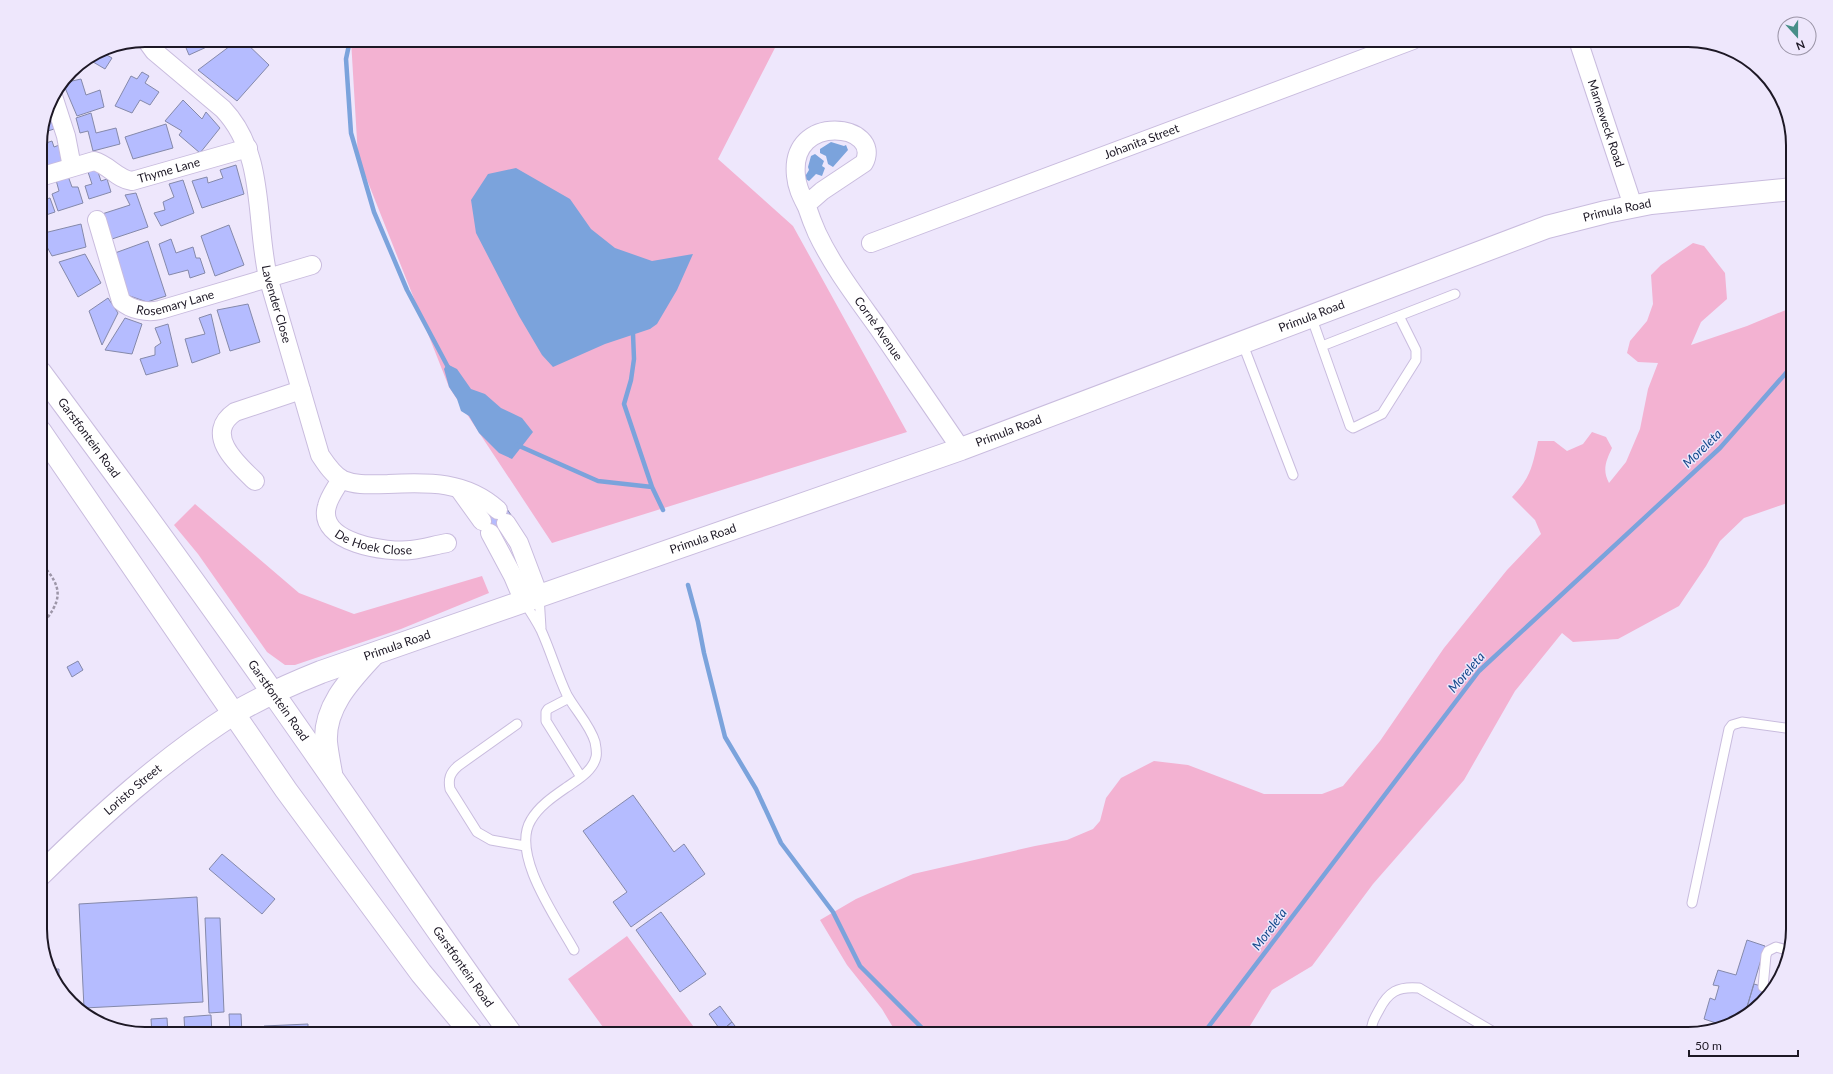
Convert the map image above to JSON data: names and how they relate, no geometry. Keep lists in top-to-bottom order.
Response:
{
  "streets": {
    "street": [
      "Marneweck Road",
      "Johanita Street",
      "Thyme Lane",
      "Primula Road",
      "Rosemary Lane",
      "Lavender Close",
      "Cornè Avenue",
      "Garstfontein Road",
      "De Hoek Close",
      "Loristo Street"
    ]
  },
  "crossings": [
    ["Marneweck Road", "Primula Road"],
    ["Thyme Lane", "Lavender Close"],
    ["Primula Road", "Lavender Close"],
    ["Primula Road", "Cornè Avenue"],
    ["Primula Road", "Garstfontein Road"],
    ["Primula Road", "Loristo Street"],
    ["Rosemary Lane", "Lavender Close"],
    ["Lavender Close", "De Hoek Close"]
  ],
  "water": ["Moreleta"],
  "scale_bar": "50 m",
  "north": "bottom"
}
